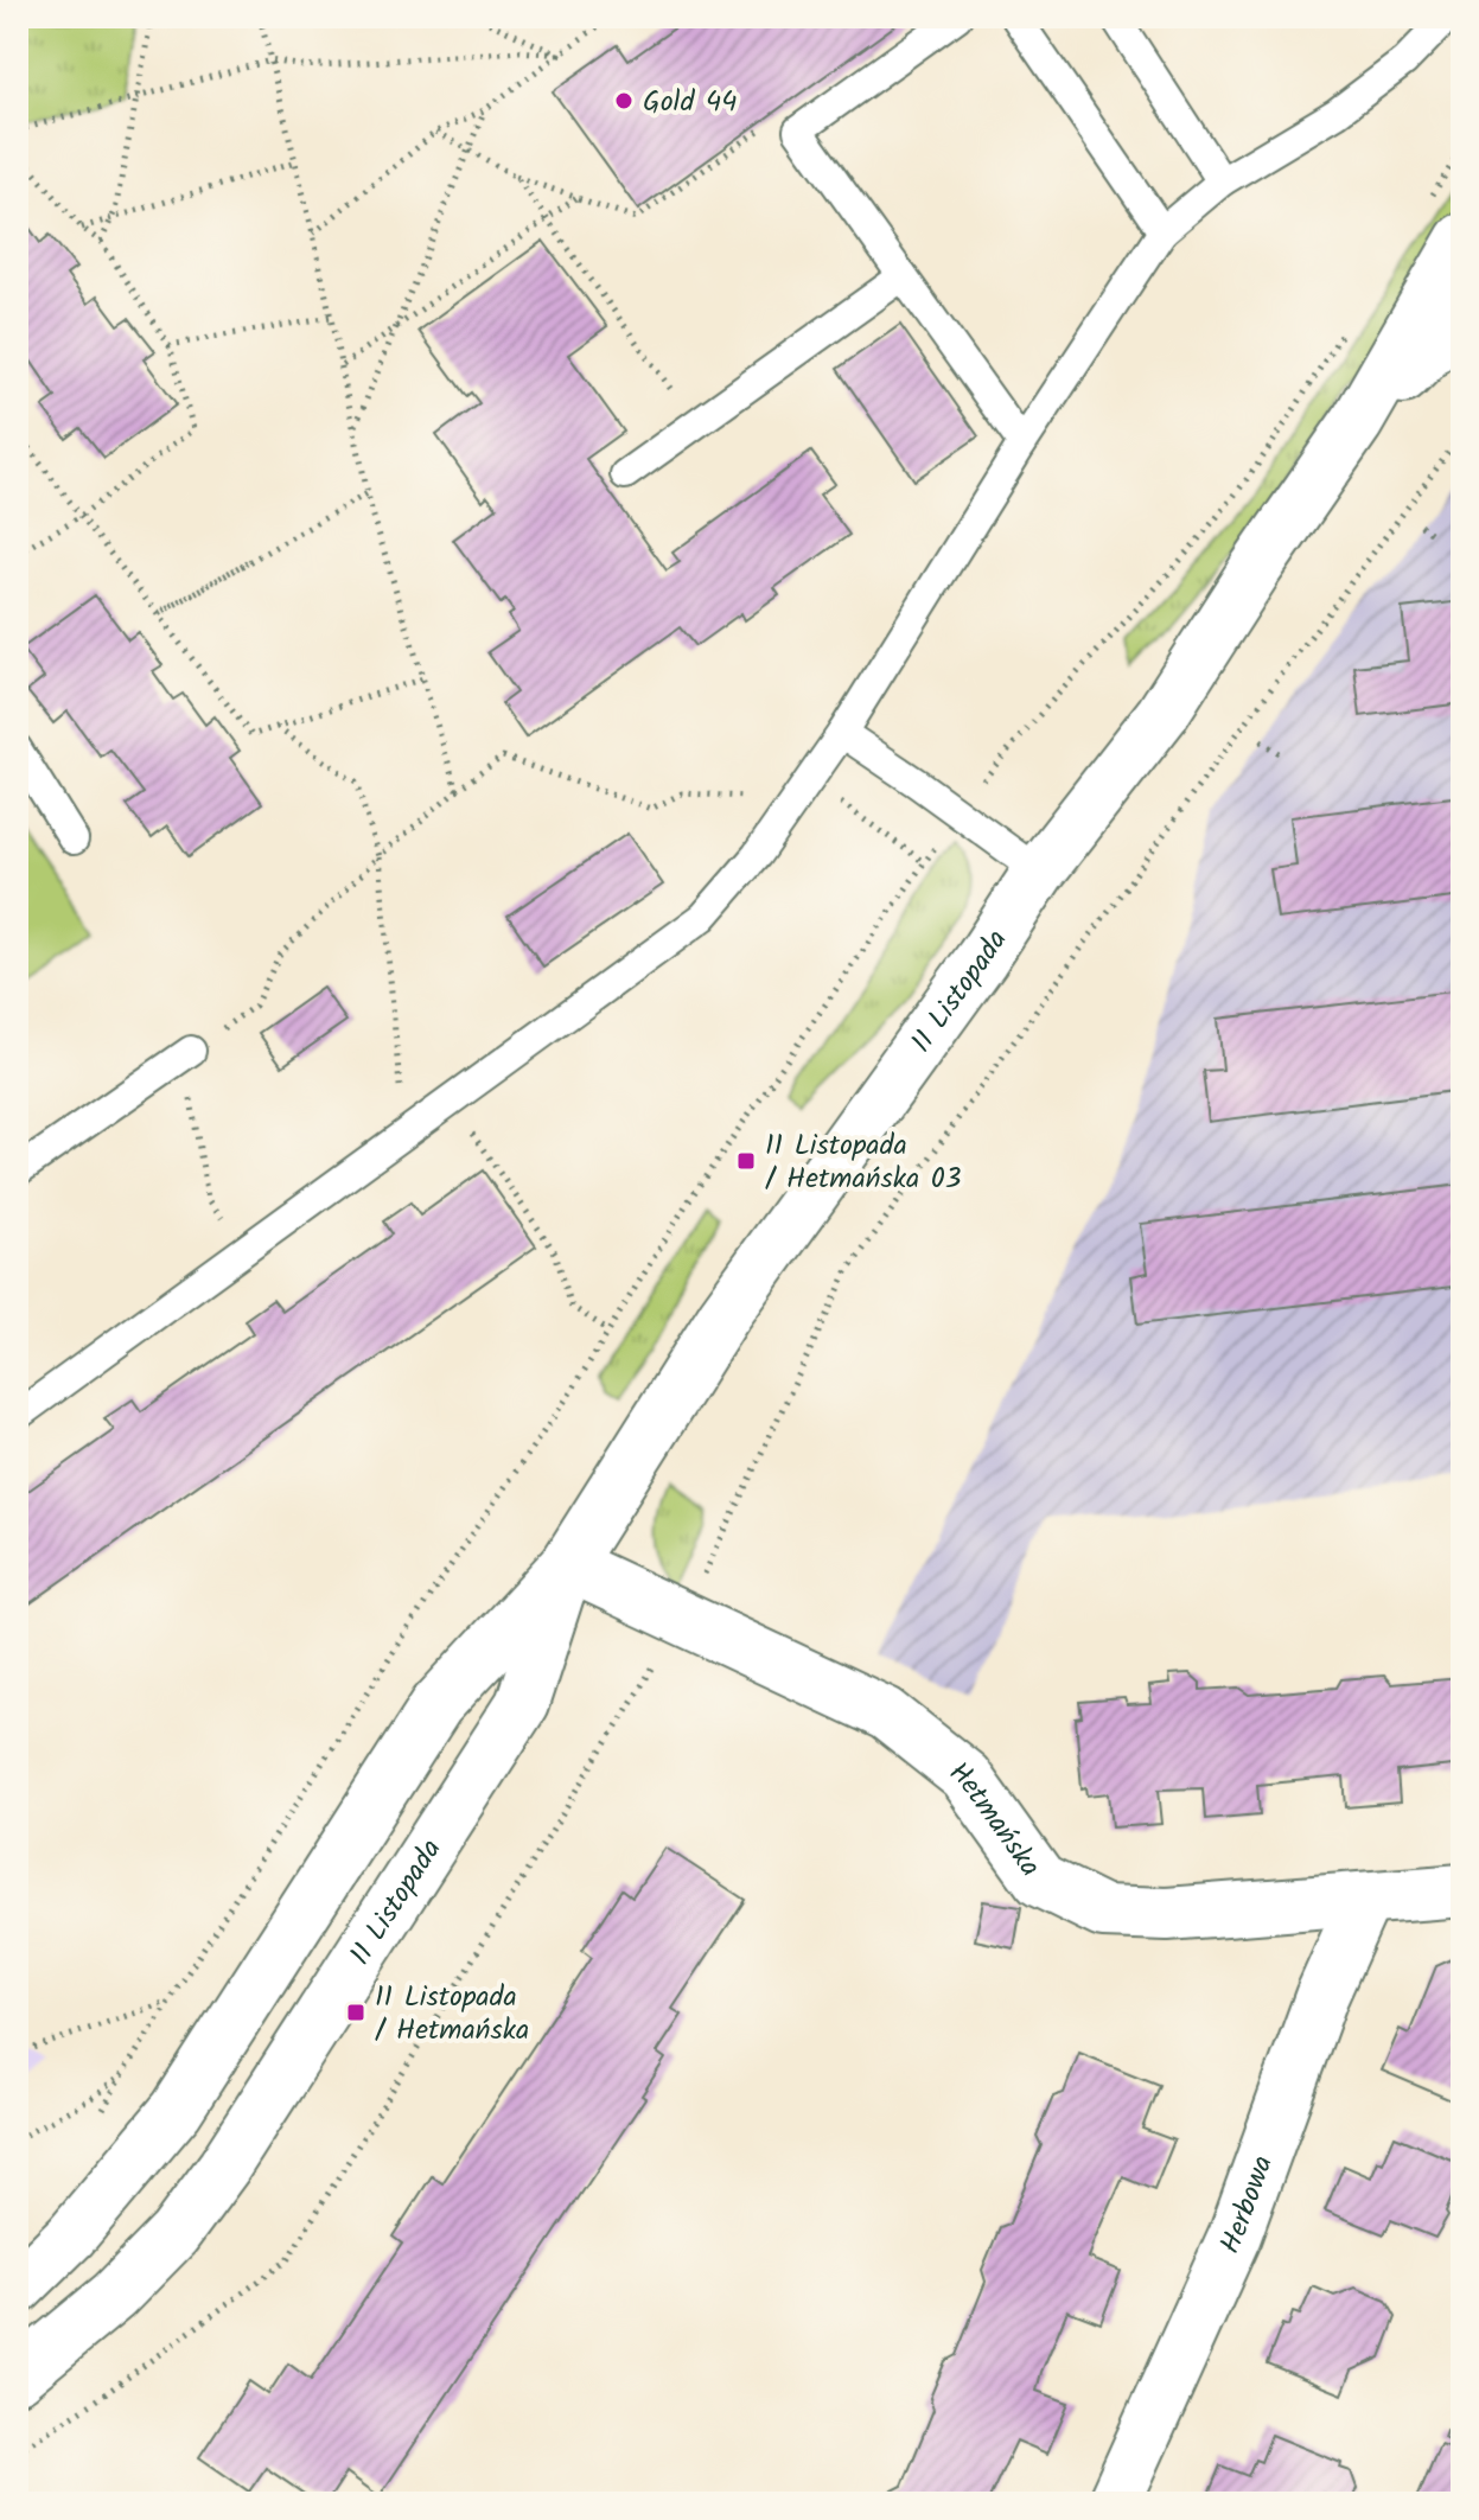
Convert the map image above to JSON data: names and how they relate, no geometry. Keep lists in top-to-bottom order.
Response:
{
  "streets": {
    "street": ["11 Listopada", "Hetmańska", "Herbowa"]
  },
  "crossings": [
    ["11 Listopada", "Hetmańska"],
    ["Hetmańska", "Herbowa"]
  ],
  "places": {
    "other": ["Gold 44"],
    "transit": ["11 Listopada / Hetmańska 03", "11 Listopada / Hetmańska"]
  }
}
